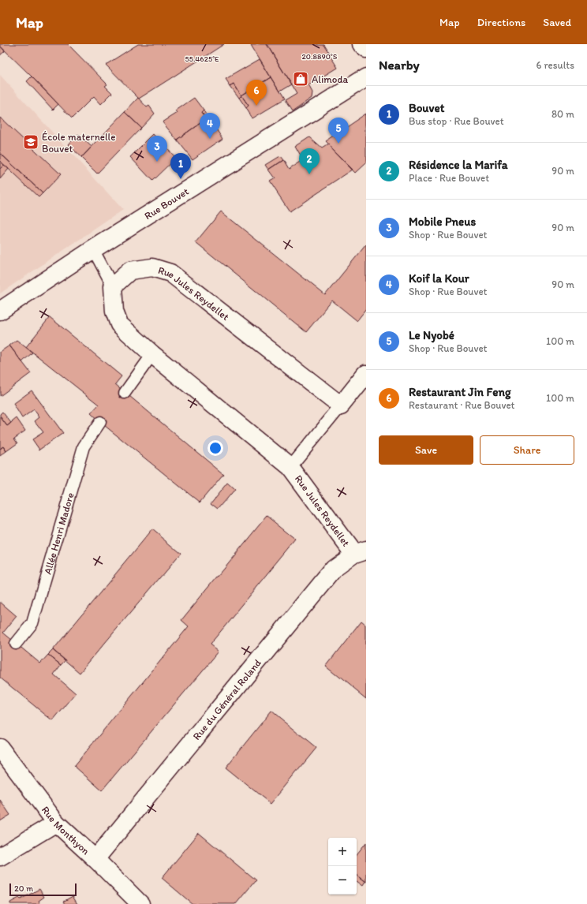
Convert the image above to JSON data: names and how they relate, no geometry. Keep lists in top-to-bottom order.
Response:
{
  "streets": {
    "street": [
      "Rue Bouvet",
      "Rue Jules Reydellet",
      "Rue du Général Roland",
      "Rue Monthyon"
    ],
    "lane": ["Allée Henri Madore"]
  },
  "crossings": [
    ["Rue Jules Reydellet", "Rue du Général Roland"],
    ["Rue du Général Roland", "Rue Monthyon"]
  ],
  "places": {
    "shop": ["Alimoda"],
    "school or university": ["École maternelle Bouvet"]
  },
  "scale_bar": "20 m",
  "page": {
    "header": "Map",
    "nav": ["Map", "Directions", "Saved"],
    "heading": ["Nearby", "6 results"],
    "pins": [
      "6",
      "4",
      "5",
      "3",
      "2",
      "1"
    ],
    "list": [
      {
        "mark": "1",
        "name": "Bouvet",
        "note": "Bus stop · Rue Bouvet",
        "value": "80 m"
      },
      {
        "mark": "2",
        "name": "Résidence la Marifa",
        "note": "Place · Rue Bouvet",
        "value": "90 m"
      },
      {
        "mark": "3",
        "name": "Mobile Pneus",
        "note": "Shop · Rue Bouvet",
        "value": "90 m"
      },
      {
        "mark": "4",
        "name": "Koif la Kour",
        "note": "Shop · Rue Bouvet",
        "value": "90 m"
      },
      {
        "mark": "5",
        "name": "Le Nyobé",
        "note": "Shop · Rue Bouvet",
        "value": "100 m"
      },
      {
        "mark": "6",
        "name": "Restaurant Jin Feng",
        "note": "Restaurant · Rue Bouvet",
        "value": "100 m"
      }
    ],
    "buttons": ["Save", "Share"],
    "map_buttons": ["+", "−"],
    "scale": "20 m"
  },
  "coordinates": ["20.8890°S", "55.4625°E"]
}
